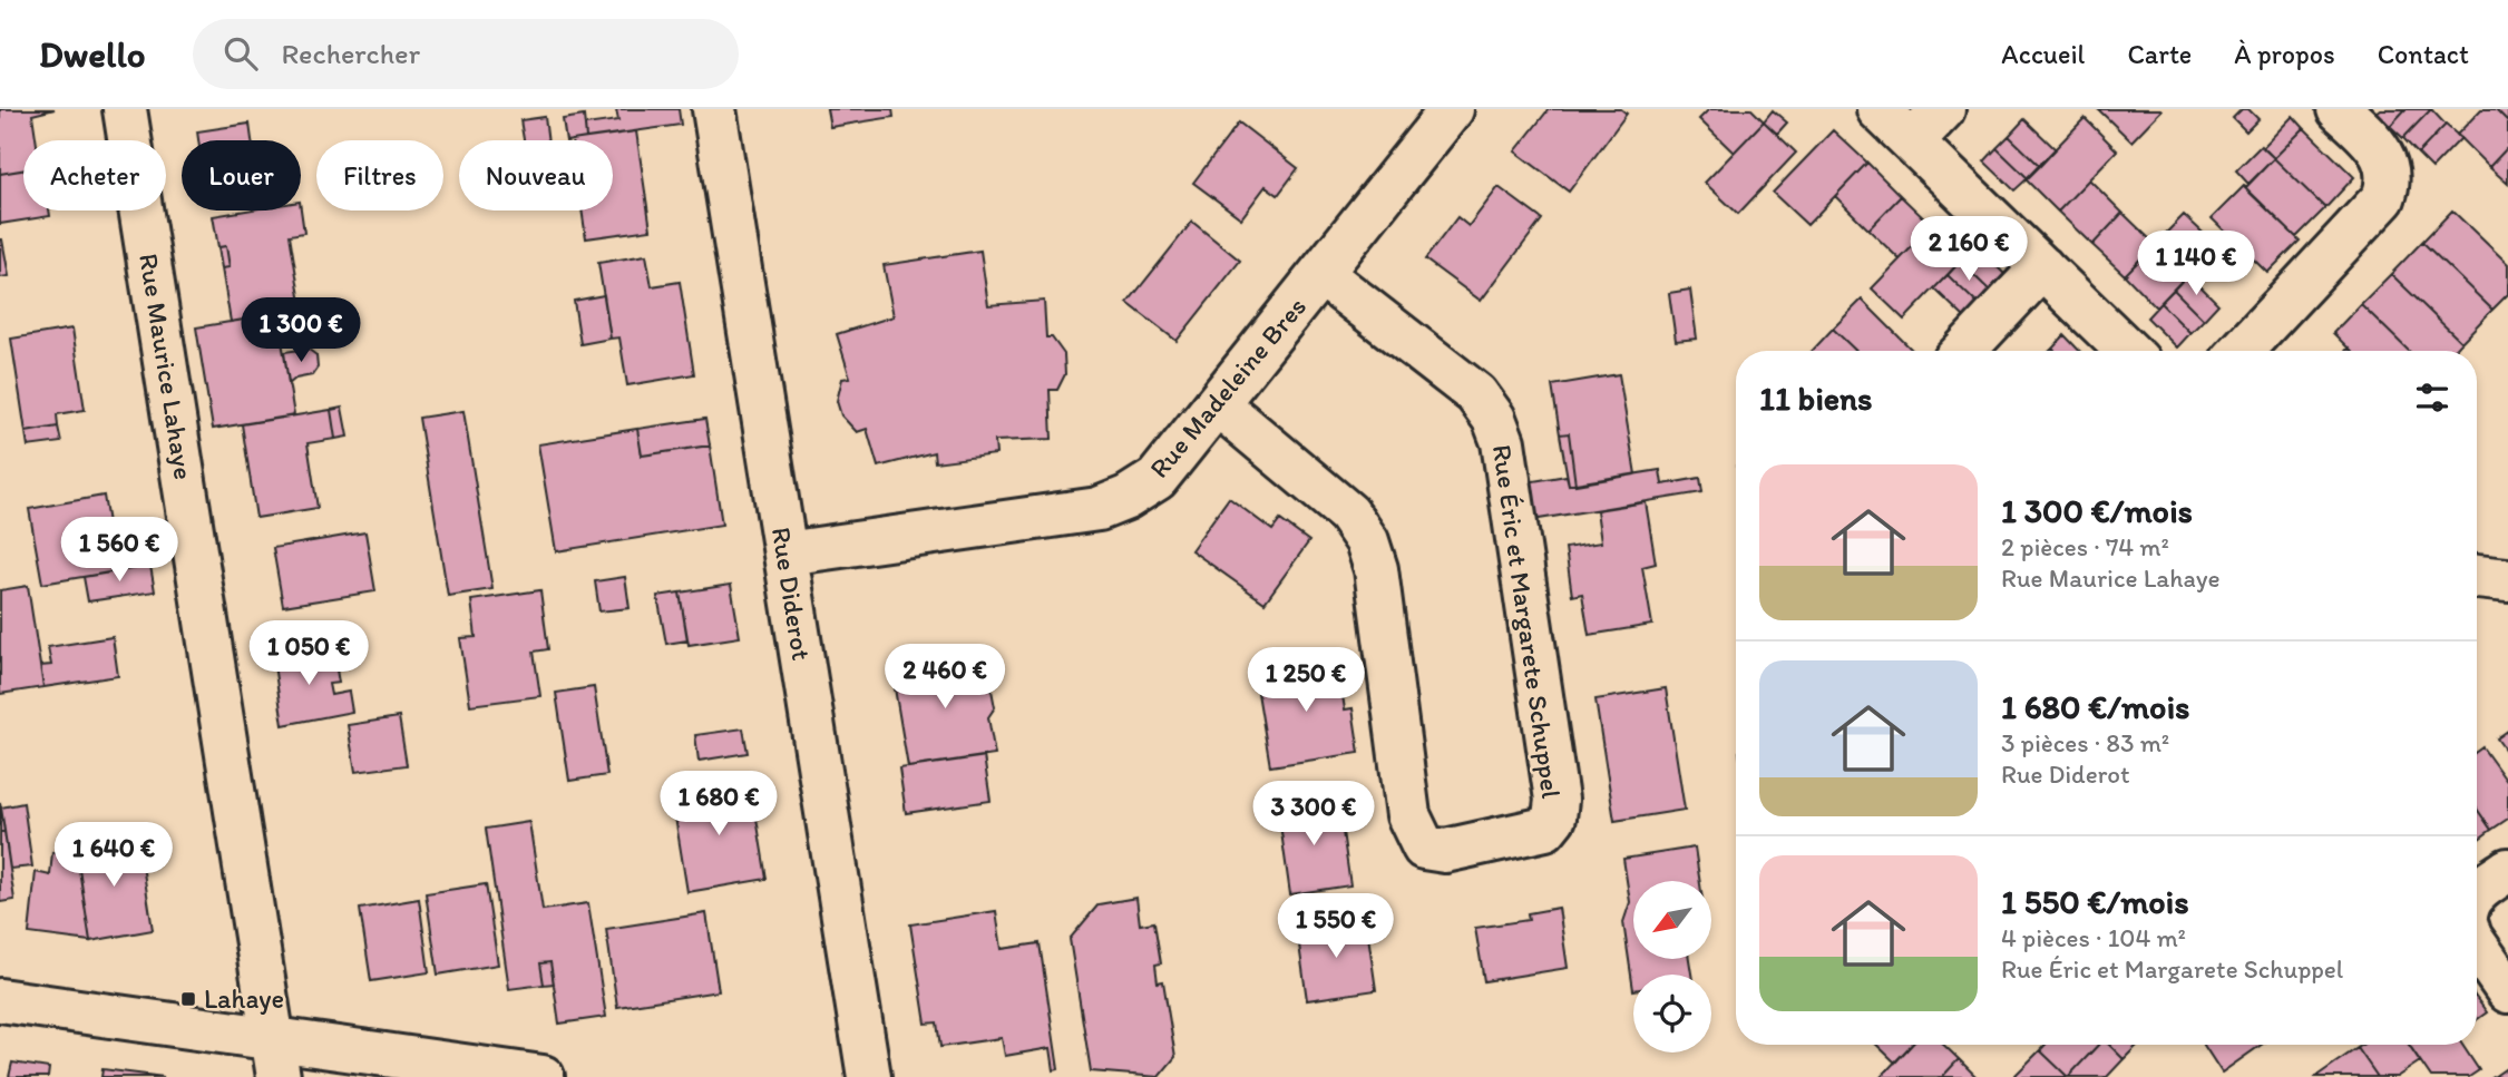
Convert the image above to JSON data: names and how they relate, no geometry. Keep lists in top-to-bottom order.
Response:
{
  "streets": {
    "street": [
      "Rue Maurice Lahaye",
      "Rue Madeleine Bres",
      "Rue Diderot",
      "Rue Éric et Margarete Schuppel"
    ]
  },
  "crossings": [
    ["Rue Madeleine Bres", "Rue Diderot"],
    ["Rue Madeleine Bres", "Rue Éric et Margarete Schuppel"]
  ],
  "places": {
    "transit": ["Lahaye"]
  },
  "north": "bottom left",
  "page": {
    "header": "Dwello",
    "search": "Rechercher",
    "nav": [
      "Accueil",
      "Carte",
      "À propos",
      "Contact"
    ],
    "chip": [
      "Acheter",
      "Louer",
      "Filtres",
      "Nouveau"
    ],
    "price": [
      "2 160 €",
      "1 140 €",
      "1 300 €",
      "1 560 €",
      "1 050 €",
      "2 460 €",
      "1 250 €",
      "1 680 €",
      "3 300 €",
      "1 640 €",
      "1 550 €"
    ],
    "heading": "11 biens",
    "list": [
      {
        "name": "1 300 €/mois",
        "note": "2 pièces · 74 m² · Rue Maurice Lahaye"
      },
      {
        "name": "1 680 €/mois",
        "note": "3 pièces · 83 m² · Rue Diderot"
      },
      {
        "name": "1 550 €/mois",
        "note": "4 pièces · 104 m² · Rue Éric et Margarete Schuppel"
      }
    ]
  }
}
